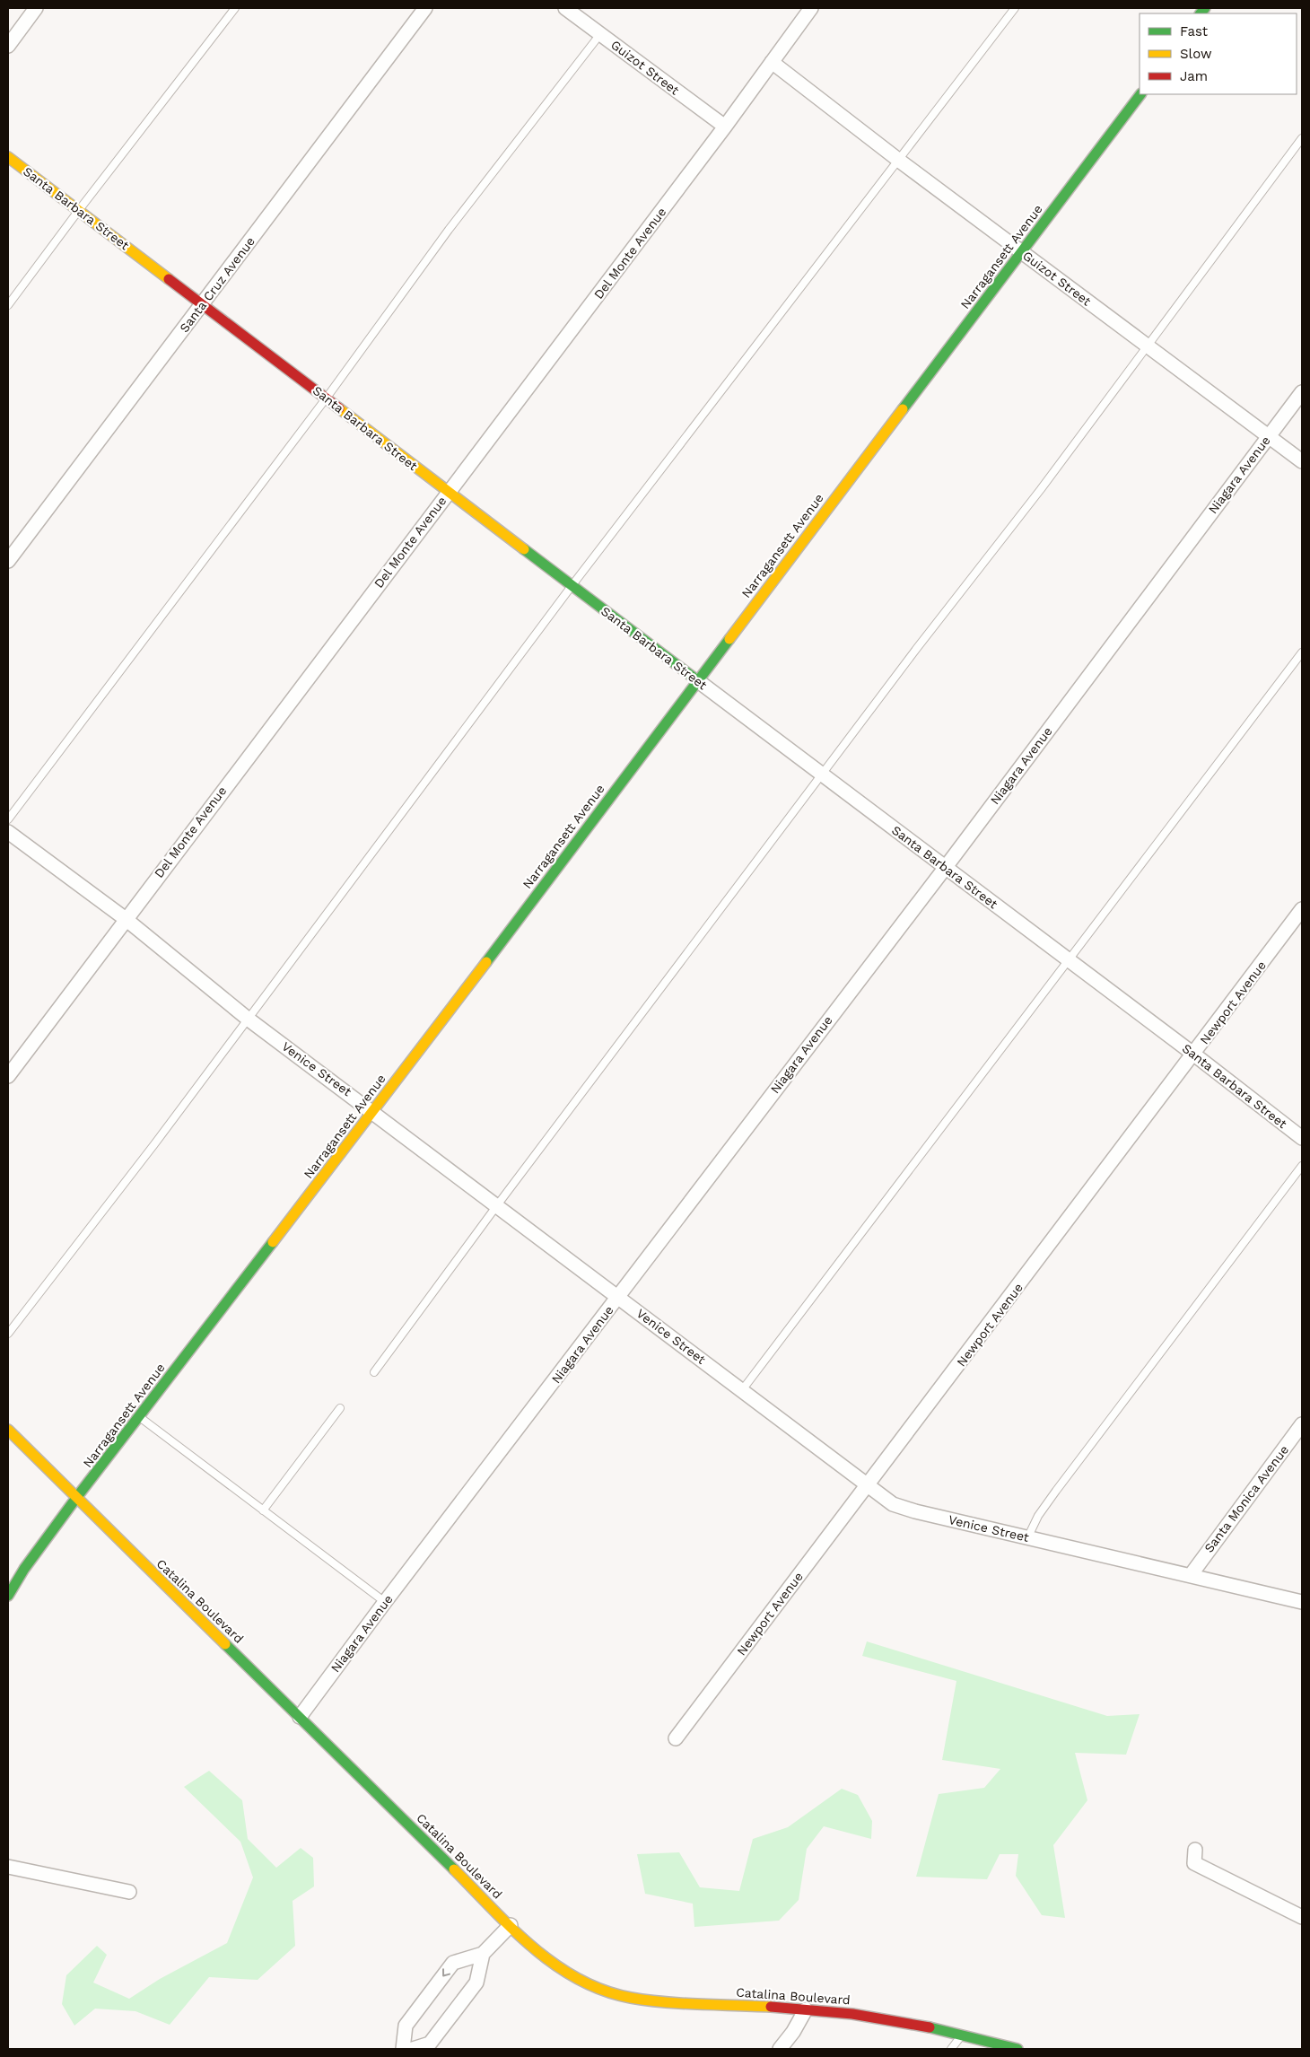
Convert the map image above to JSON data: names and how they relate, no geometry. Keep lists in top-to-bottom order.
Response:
{
  "streets": {
    "street": [
      "Guizot Street",
      "Santa Barbara Street",
      "Del Monte Avenue",
      "Narragansett Avenue",
      "Santa Cruz Avenue",
      "Niagara Avenue",
      "Newport Avenue",
      "Venice Street",
      "Santa Monica Avenue",
      "Catalina Boulevard"
    ]
  },
  "crossings": [
    ["Guizot Street", "Del Monte Avenue"],
    ["Guizot Street", "Narragansett Avenue"],
    ["Guizot Street", "Niagara Avenue"],
    ["Santa Barbara Street", "Del Monte Avenue"],
    ["Santa Barbara Street", "Narragansett Avenue"],
    ["Santa Barbara Street", "Santa Cruz Avenue"],
    ["Santa Barbara Street", "Niagara Avenue"],
    ["Santa Barbara Street", "Newport Avenue"],
    ["Del Monte Avenue", "Venice Street"],
    ["Narragansett Avenue", "Venice Street"],
    ["Narragansett Avenue", "Catalina Boulevard"],
    ["Niagara Avenue", "Venice Street"],
    ["Niagara Avenue", "Catalina Boulevard"],
    ["Newport Avenue", "Venice Street"],
    ["Venice Street", "Santa Monica Avenue"]
  ],
  "legend": ["Fast", "Slow", "Jam"]
}
